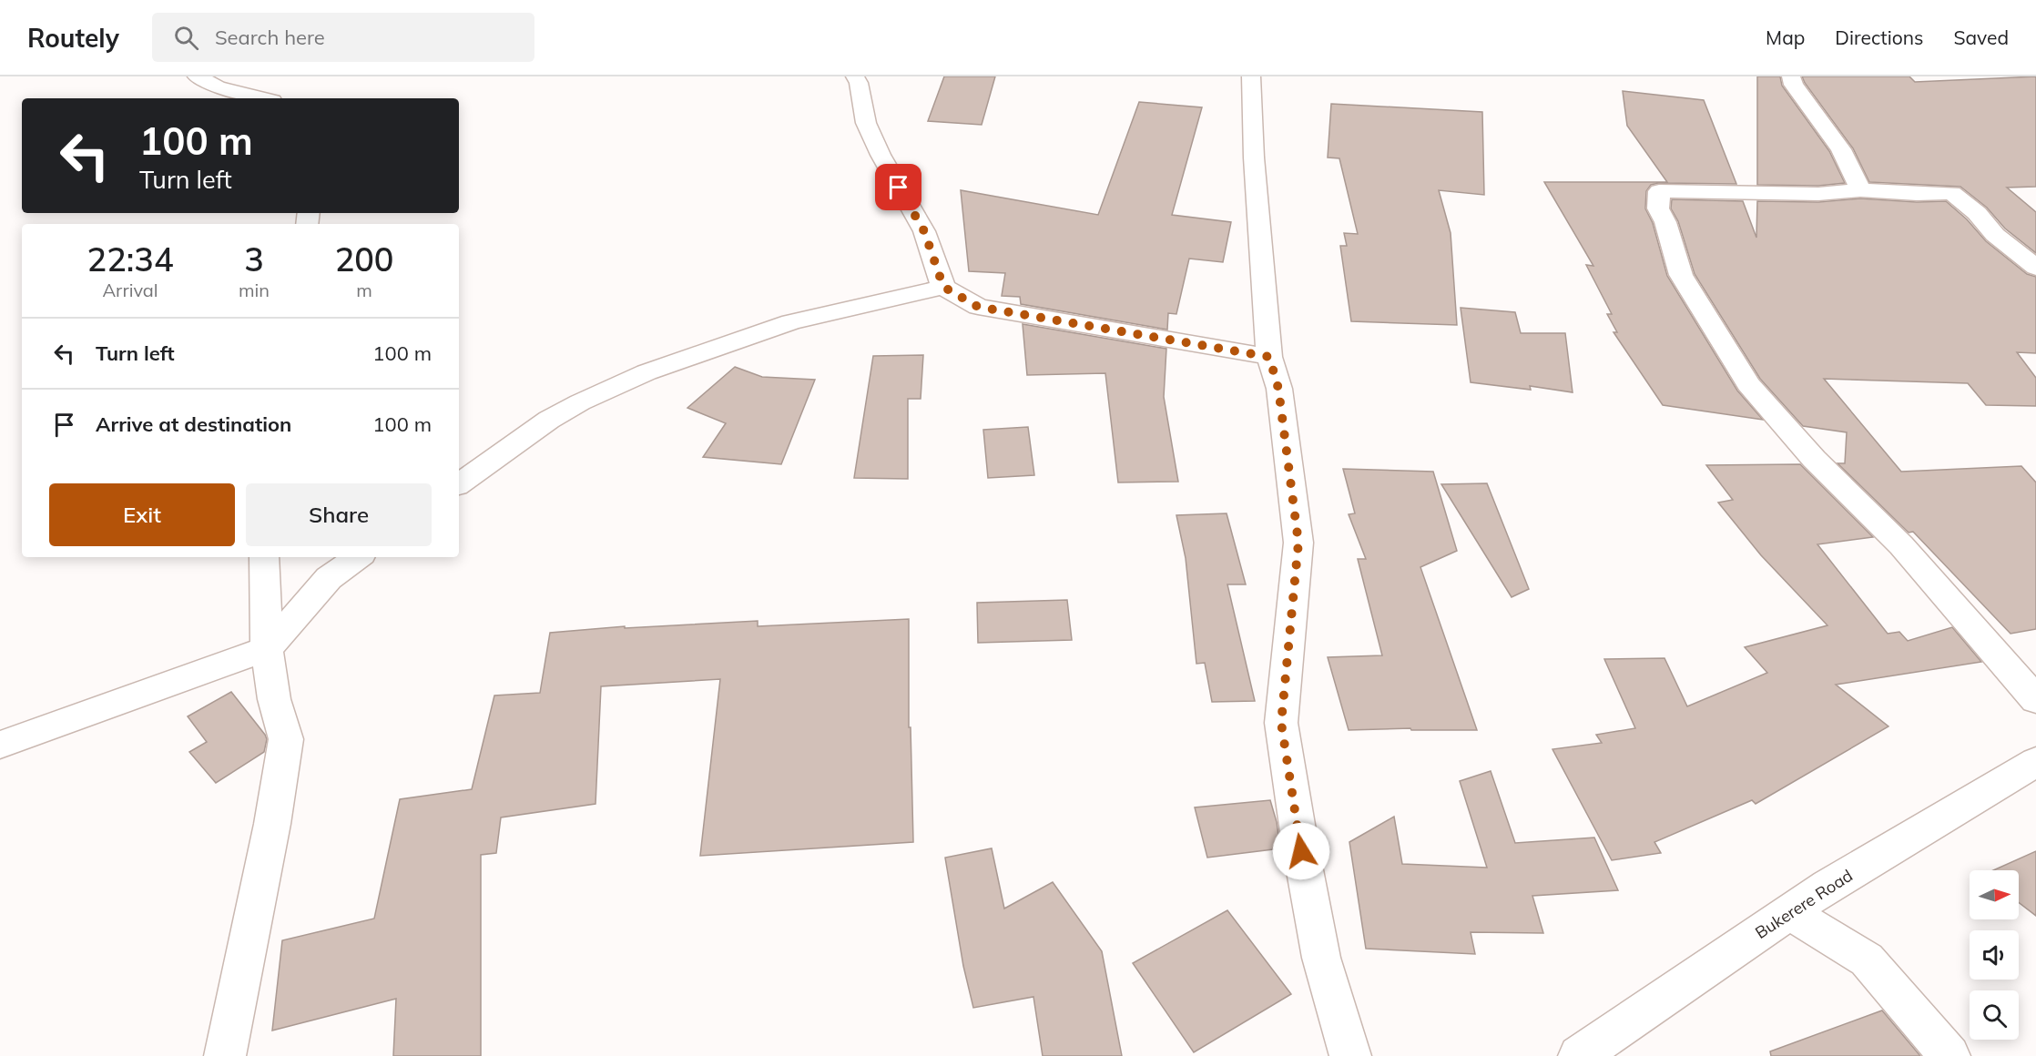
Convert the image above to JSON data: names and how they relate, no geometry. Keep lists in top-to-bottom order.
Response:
{
  "streets": {
    "street": ["Bukerere Road"]
  },
  "north": "right",
  "page": {
    "header": "Routely",
    "search": "Search here",
    "nav": ["Map", "Directions", "Saved"],
    "turn": ["100 m", "Turn left"],
    "eta": [
      "22:34",
      "Arrival",
      "3",
      "min",
      "200",
      "m"
    ],
    "list": [
      {
        "name": "Turn left",
        "value": "100 m"
      },
      {
        "name": "Arrive at destination",
        "value": "100 m"
      }
    ],
    "buttons": ["Exit", "Share"]
  }
}
